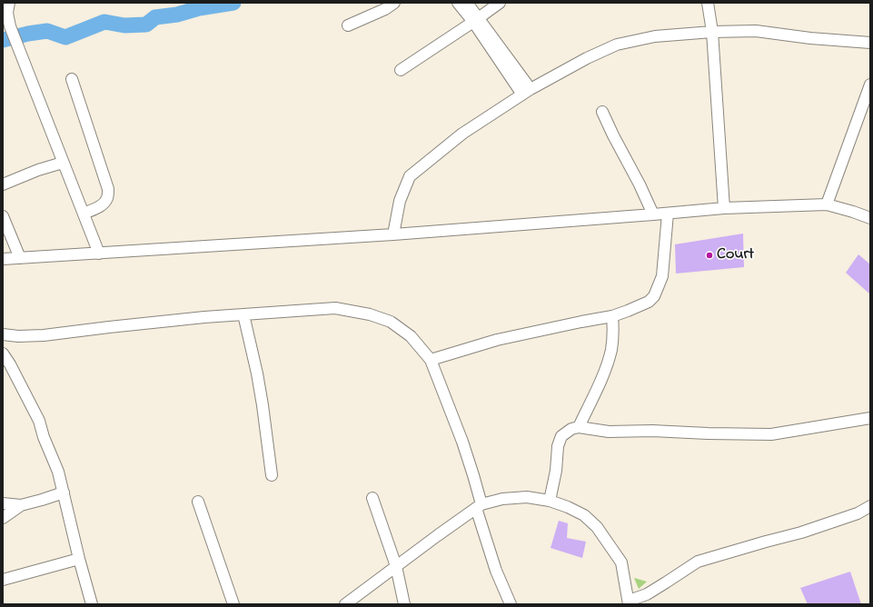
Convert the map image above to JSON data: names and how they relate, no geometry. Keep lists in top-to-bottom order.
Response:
{
  "places": ["Court"]
}
